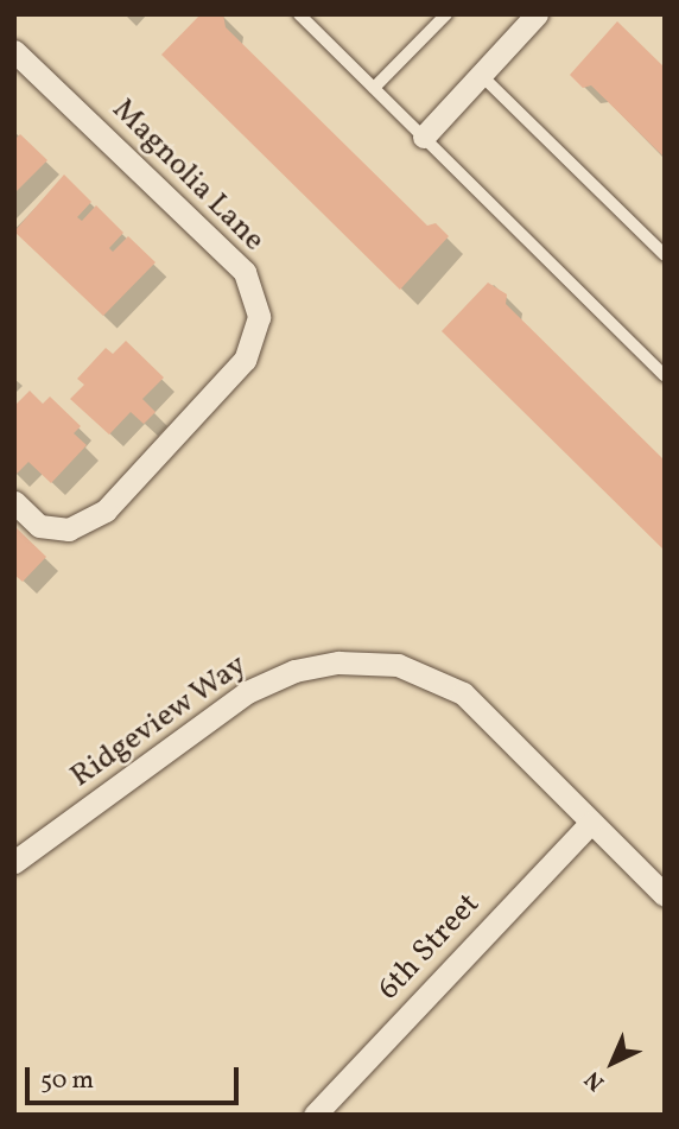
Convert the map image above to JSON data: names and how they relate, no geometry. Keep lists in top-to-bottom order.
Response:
{
  "streets": {
    "street": ["Magnolia Lane", "Ridgeview Way", "6th Street"]
  },
  "crossings": [
    ["Ridgeview Way", "6th Street"]
  ],
  "scale_bar": "50 m",
  "north": "bottom left"
}
